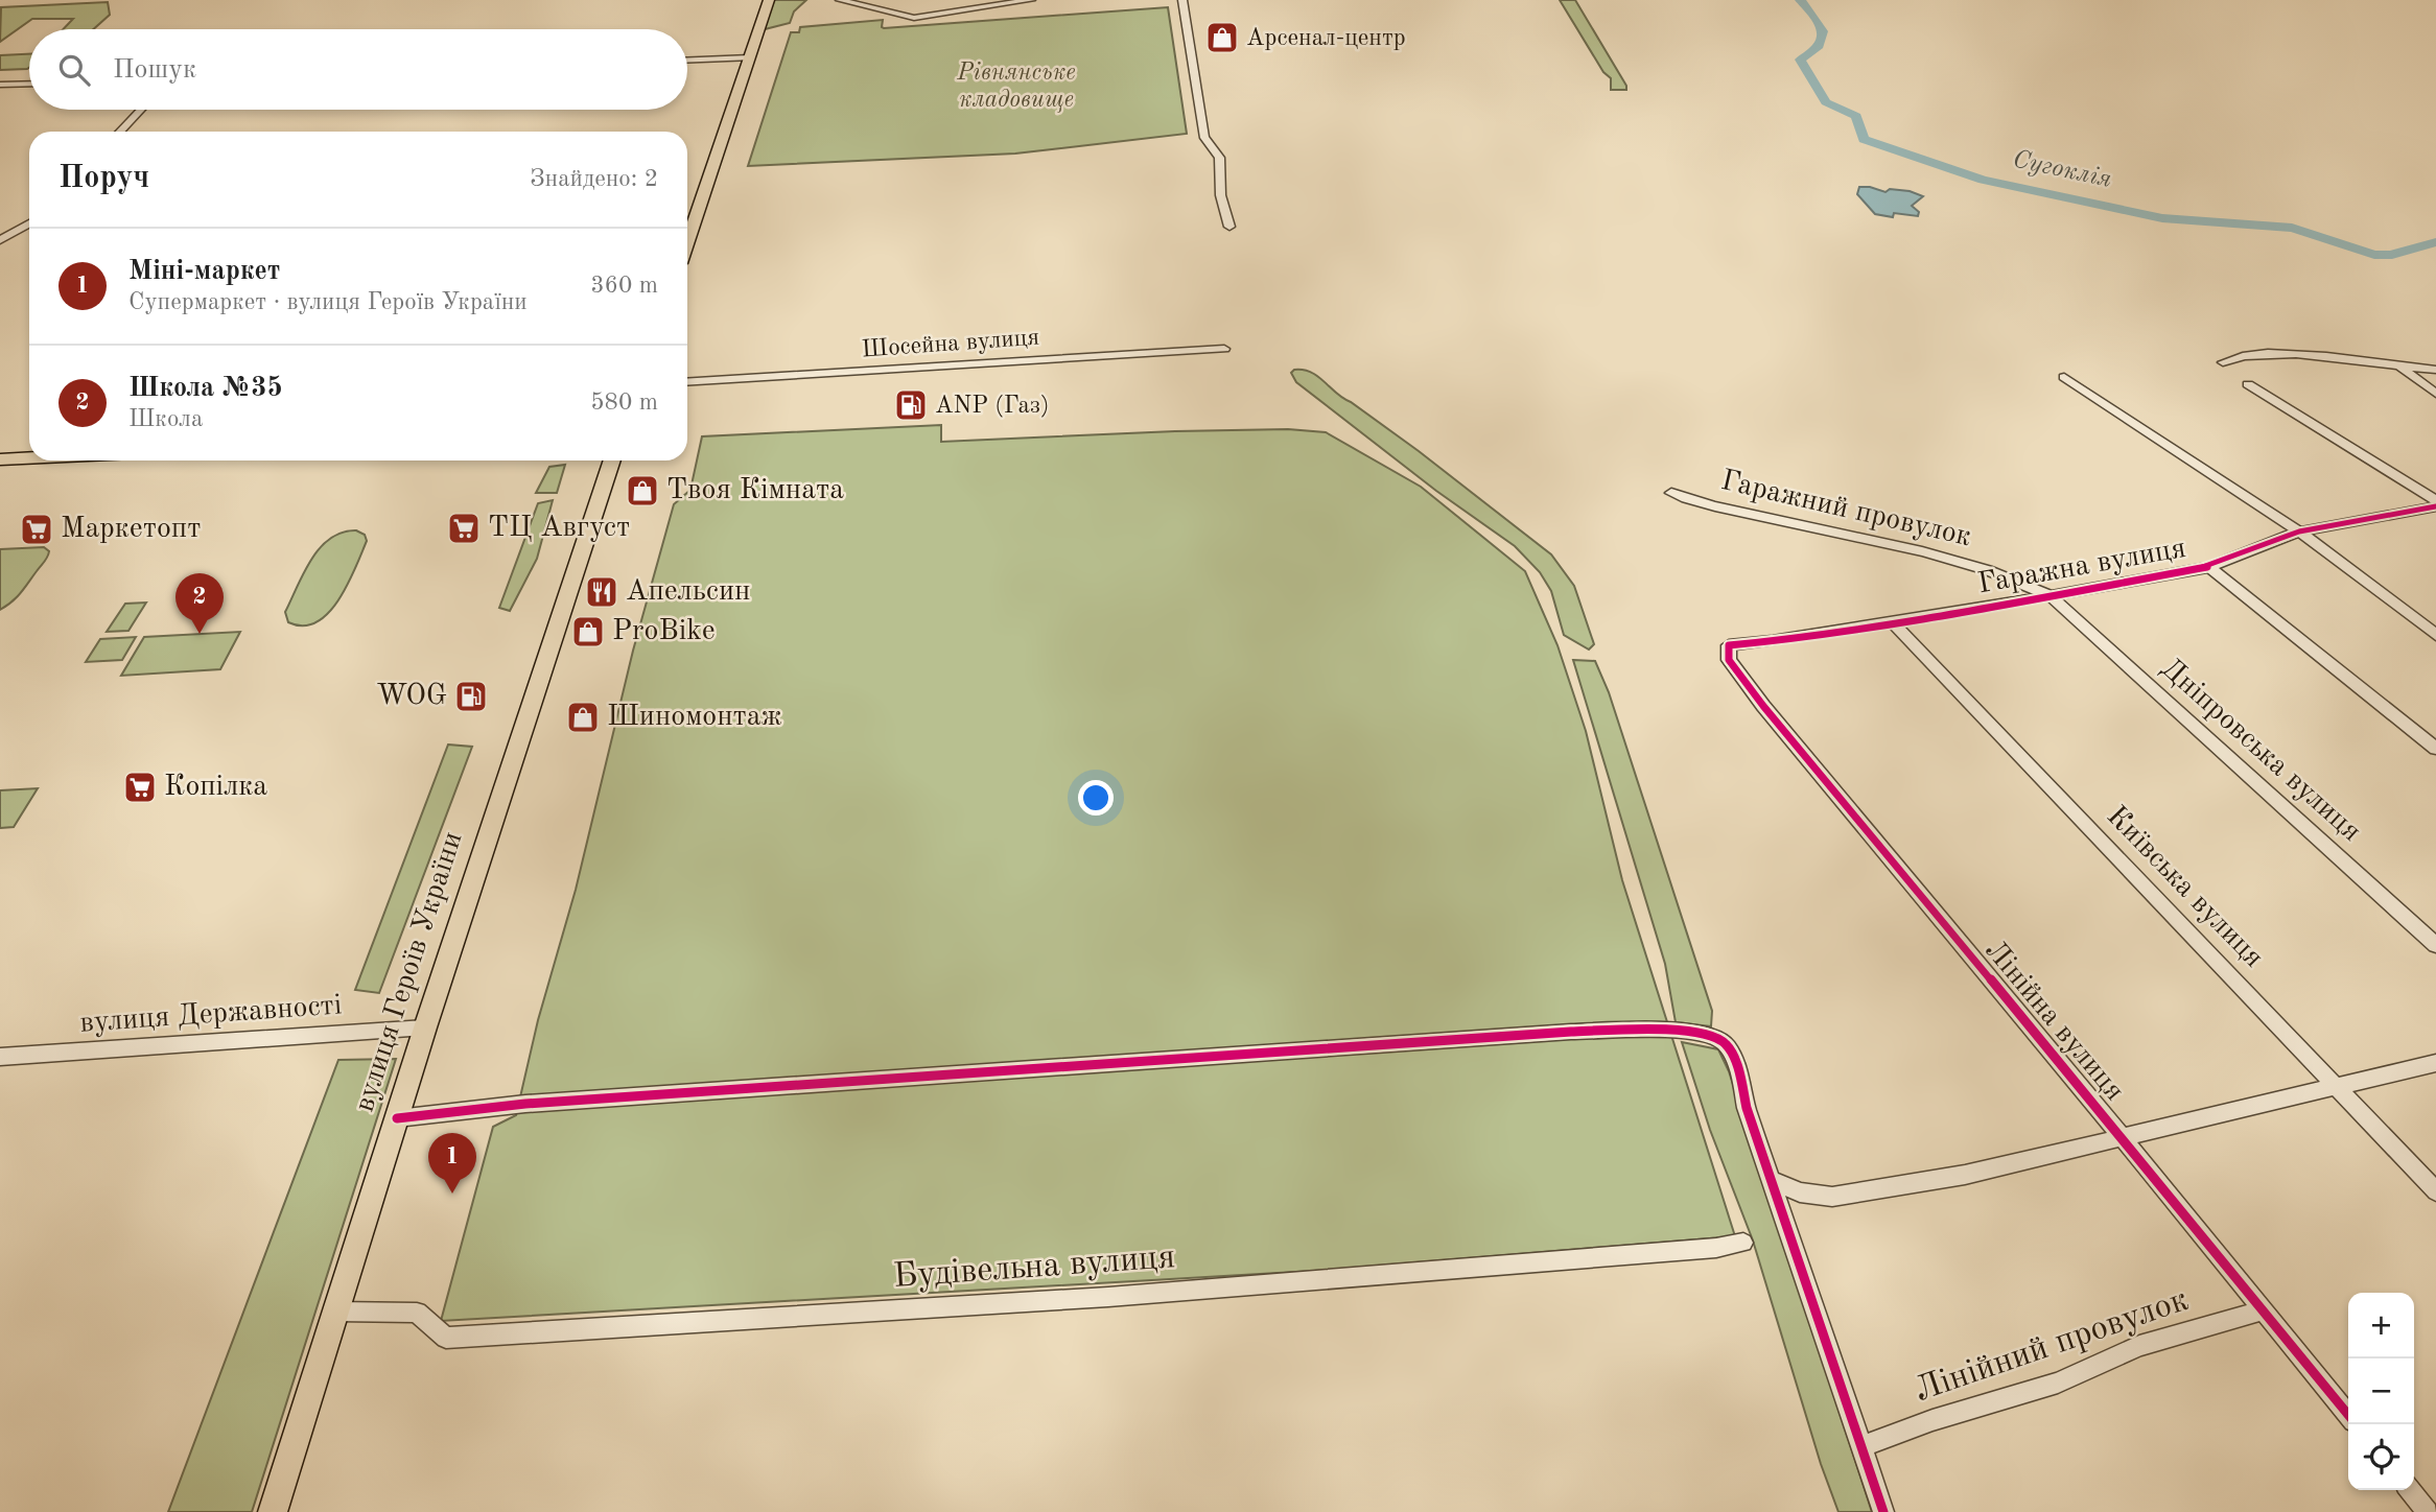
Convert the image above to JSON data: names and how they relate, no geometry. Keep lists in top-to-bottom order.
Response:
{
  "streets": {
    "main road": ["вулиця Героїв України"],
    "street": [
      "Шосейна вулиця",
      "Гаражний провулок",
      "Гаражна вулиця",
      "Дніпровська вулиця",
      "Київська вулиця",
      "вулиця Державності",
      "Лінійна вулиця",
      "Будівельна вулиця",
      "Лінійний провулок"
    ]
  },
  "crossings": [
    ["Гаражний провулок", "Гаражна вулиця"],
    ["Гаражний провулок", "Дніпровська вулиця"],
    ["Гаражна вулиця", "Дніпровська вулиця"],
    ["Гаражна вулиця", "Київська вулиця"],
    ["Гаражна вулиця", "Лінійна вулиця"],
    ["вулиця Героїв України", "вулиця Державності"],
    ["вулиця Героїв України", "Будівельна вулиця"],
    ["Лінійна вулиця", "Лінійний провулок"]
  ],
  "water": ["Сугоклія"],
  "parks": ["Рівнянське кладовище"],
  "places": {
    "shop": [
      "Арсенал-центр",
      "Твоя Кімната",
      "ProBike",
      "Шиномонтаж"
    ],
    "fuel station": ["ANP (Газ)", "WOG"],
    "supermarket": ["ТЦ Август", "Маркетопт", "Копілка"],
    "restaurant": ["Апельсин"]
  },
  "page": {
    "search": "Пошук",
    "heading": ["Поруч", "Знайдено: 2"],
    "list": [
      {
        "mark": "1",
        "name": "Міні-маркет",
        "note": "Супермаркет · вулиця Героїв України",
        "value": "360 m"
      },
      {
        "mark": "2",
        "name": "Школа №35",
        "note": "Школа",
        "value": "580 m"
      }
    ],
    "pins": ["2", "1"],
    "map_buttons": ["+", "−"]
  }
}
